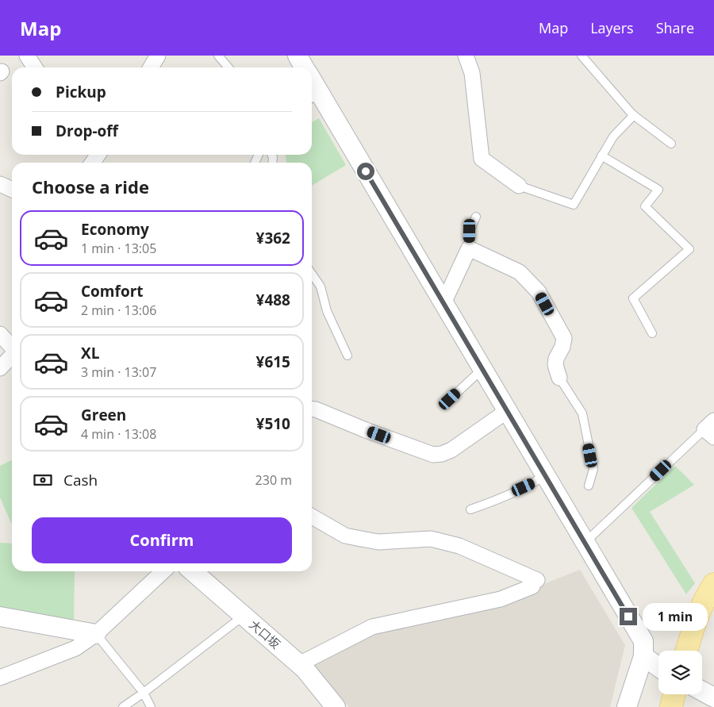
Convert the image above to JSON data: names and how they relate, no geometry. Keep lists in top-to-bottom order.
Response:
{
  "streets": {
    "street": ["大口坂"]
  },
  "page": {
    "header": "Map",
    "nav": ["Map", "Layers", "Share"],
    "banner": ["Pickup", "Drop-off"],
    "heading": "Choose a ride",
    "list": [
      {
        "name": "Economy",
        "note": "1 min · 13:05",
        "value": "¥362"
      },
      {
        "name": "Comfort",
        "note": "2 min · 13:06",
        "value": "¥488"
      },
      {
        "name": "XL",
        "note": "3 min · 13:07",
        "value": "¥615"
      },
      {
        "name": "Green",
        "note": "4 min · 13:08",
        "value": "¥510"
      }
    ],
    "pay": ["Cash", "230 m"],
    "buttons": "Confirm",
    "bubble": "1 min"
  }
}
